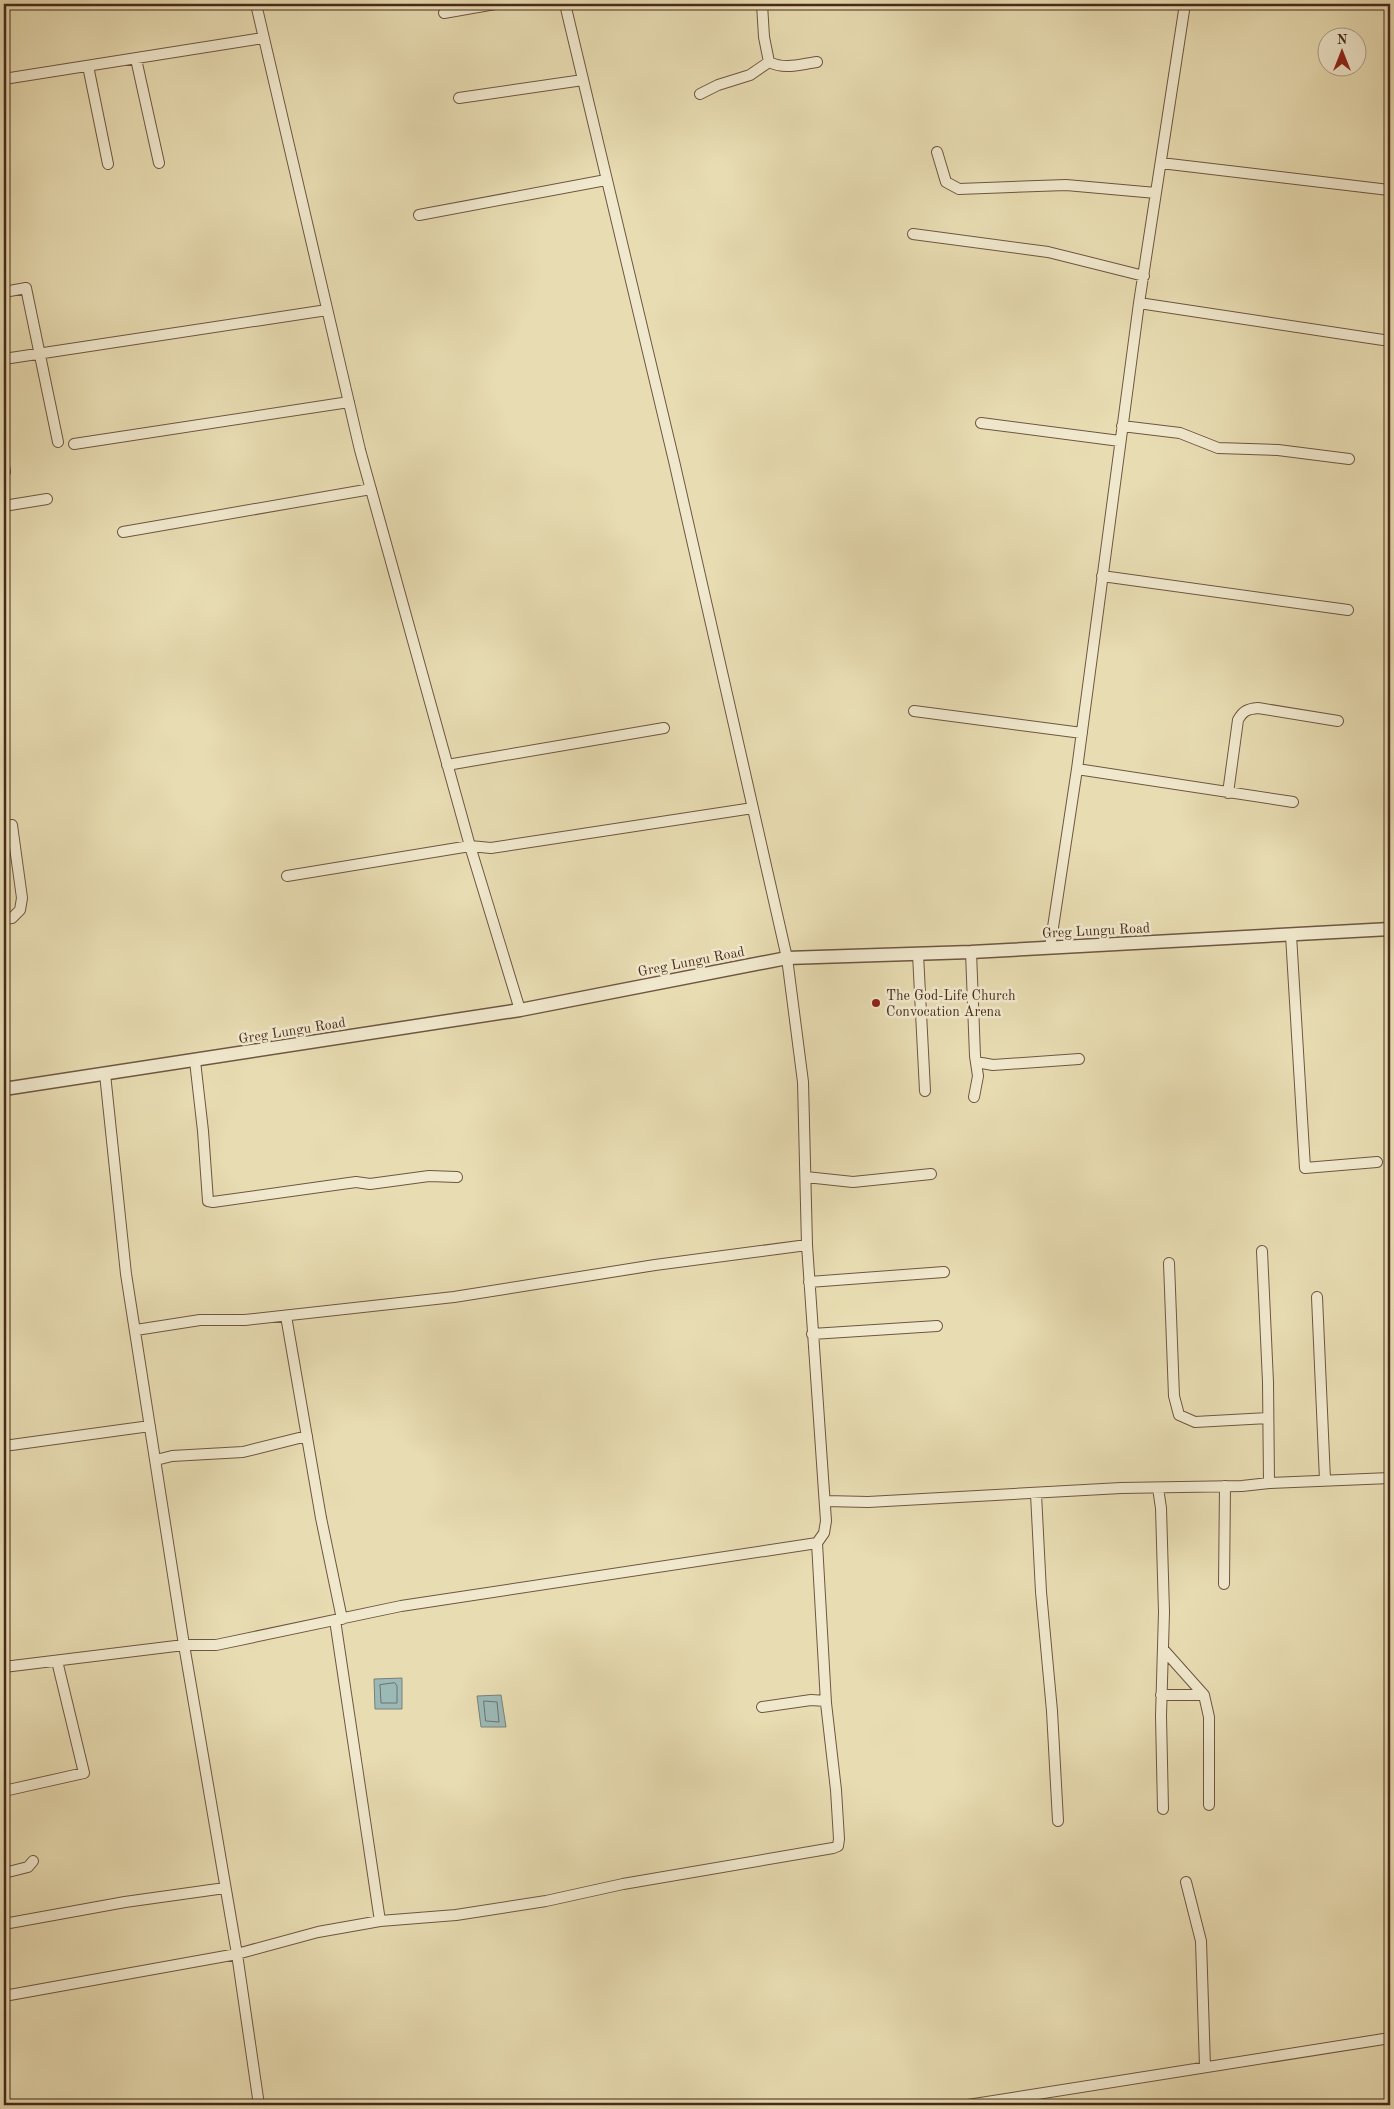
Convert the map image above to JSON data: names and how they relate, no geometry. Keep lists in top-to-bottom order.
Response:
{
  "streets": {
    "street": ["Greg Lungu Road"]
  },
  "places": ["The God-Life Church Convocation Arena"],
  "north": "top"
}
